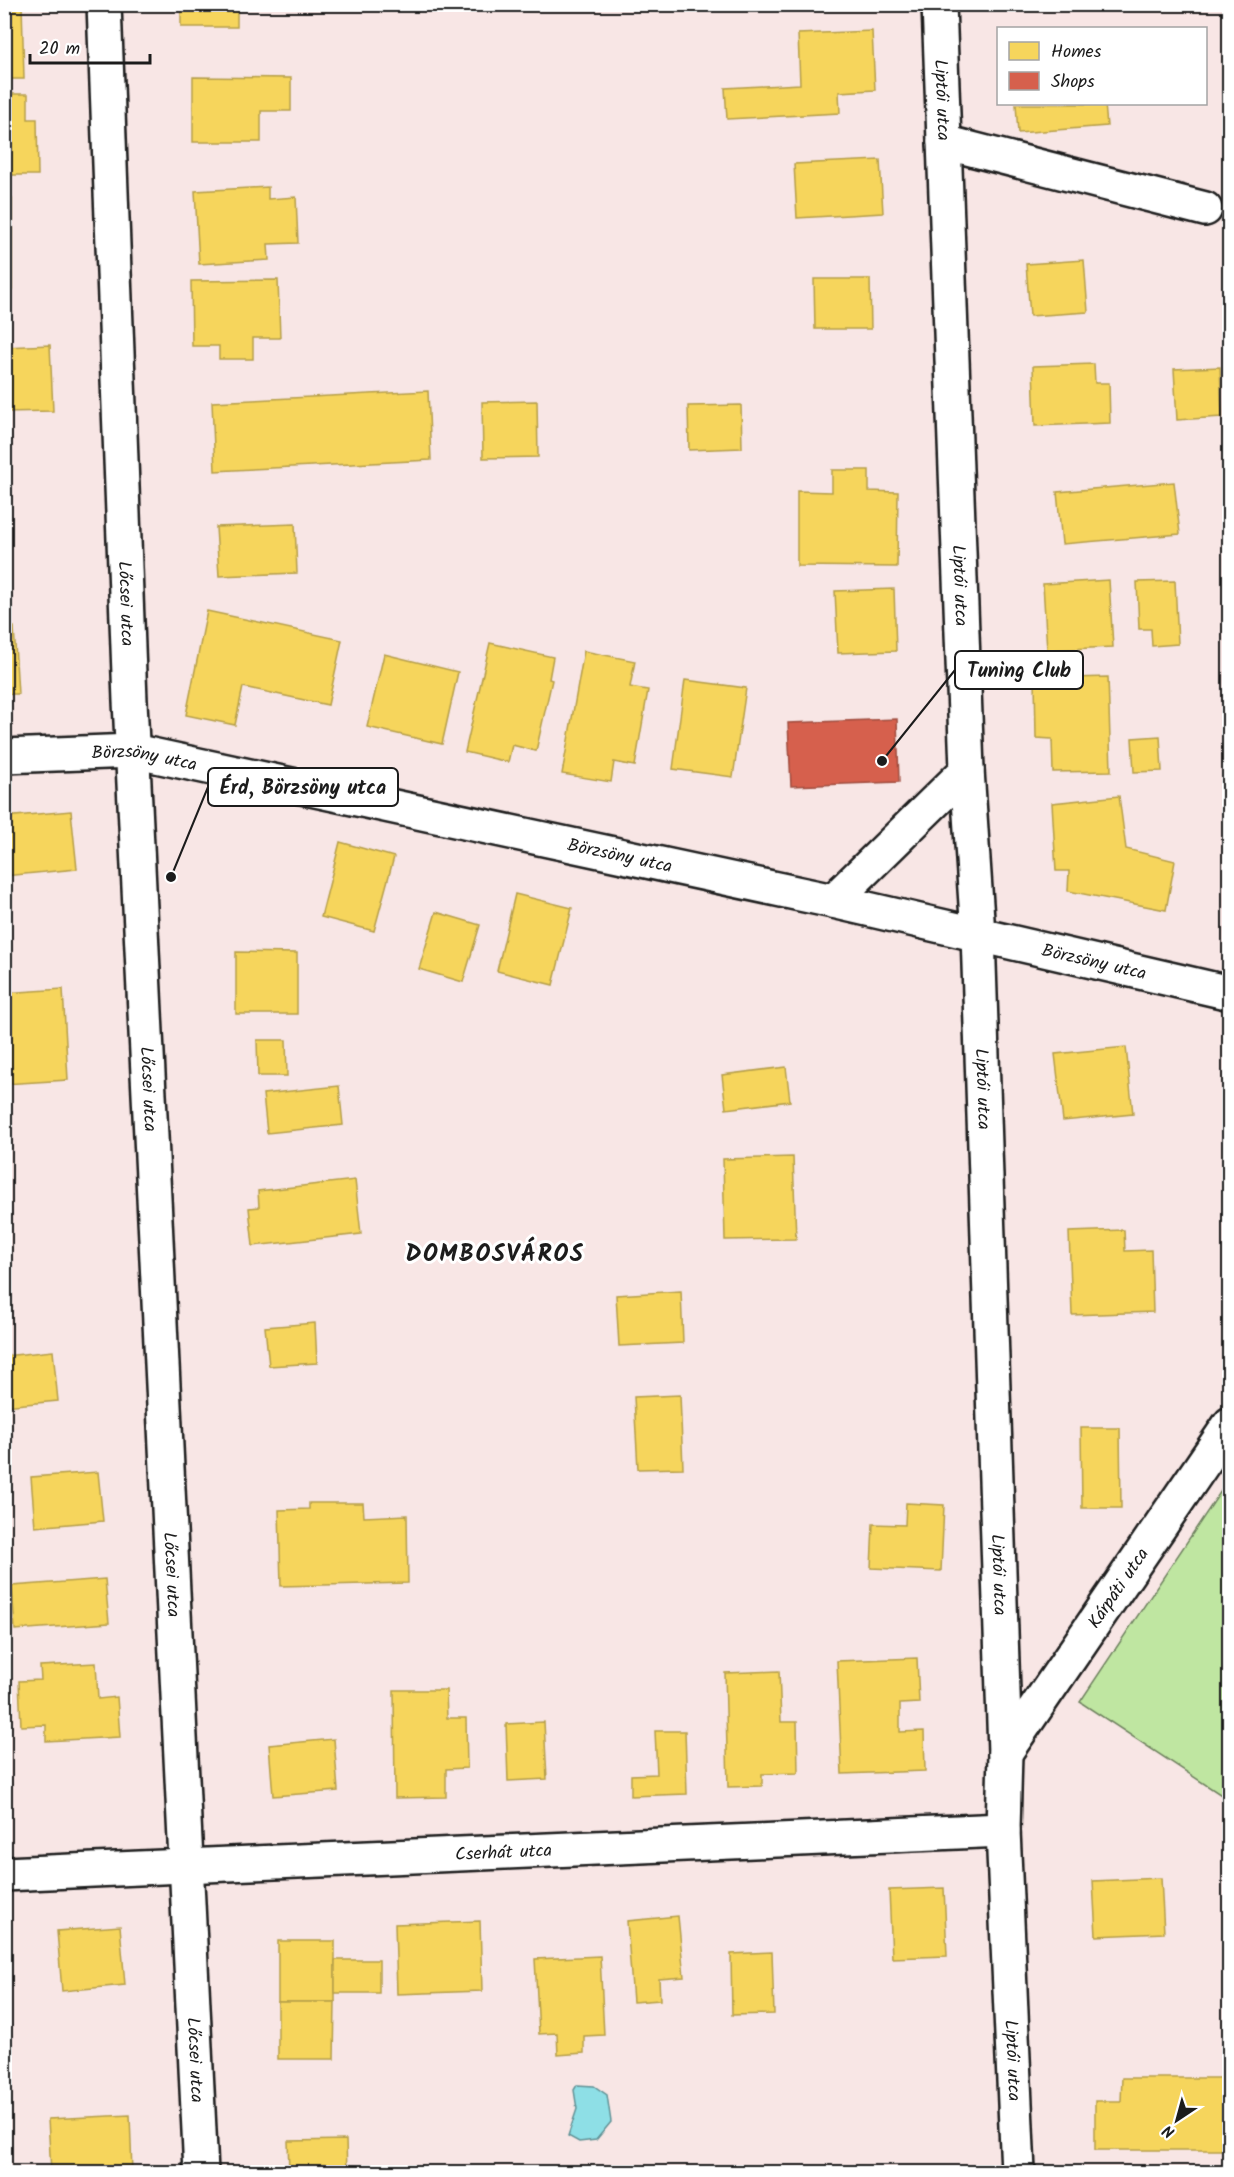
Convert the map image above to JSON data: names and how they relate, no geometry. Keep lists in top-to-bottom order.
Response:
{
  "streets": {
    "street": [
      "Liptói utca",
      "Lőcsei utca",
      "Börzsöny utca",
      "Kárpáti utca",
      "Cserhát utca"
    ]
  },
  "crossings": [
    ["Liptói utca", "Börzsöny utca"],
    ["Liptói utca", "Kárpáti utca"],
    ["Liptói utca", "Cserhát utca"],
    ["Lőcsei utca", "Börzsöny utca"],
    ["Lőcsei utca", "Cserhát utca"]
  ],
  "districts": ["DOMBOSVÁROS"],
  "places": ["Tuning Club", "Érd, Börzsöny utca"],
  "legend": ["Homes", "Shops"],
  "scale_bar": "20 m",
  "north": "bottom left"
}
